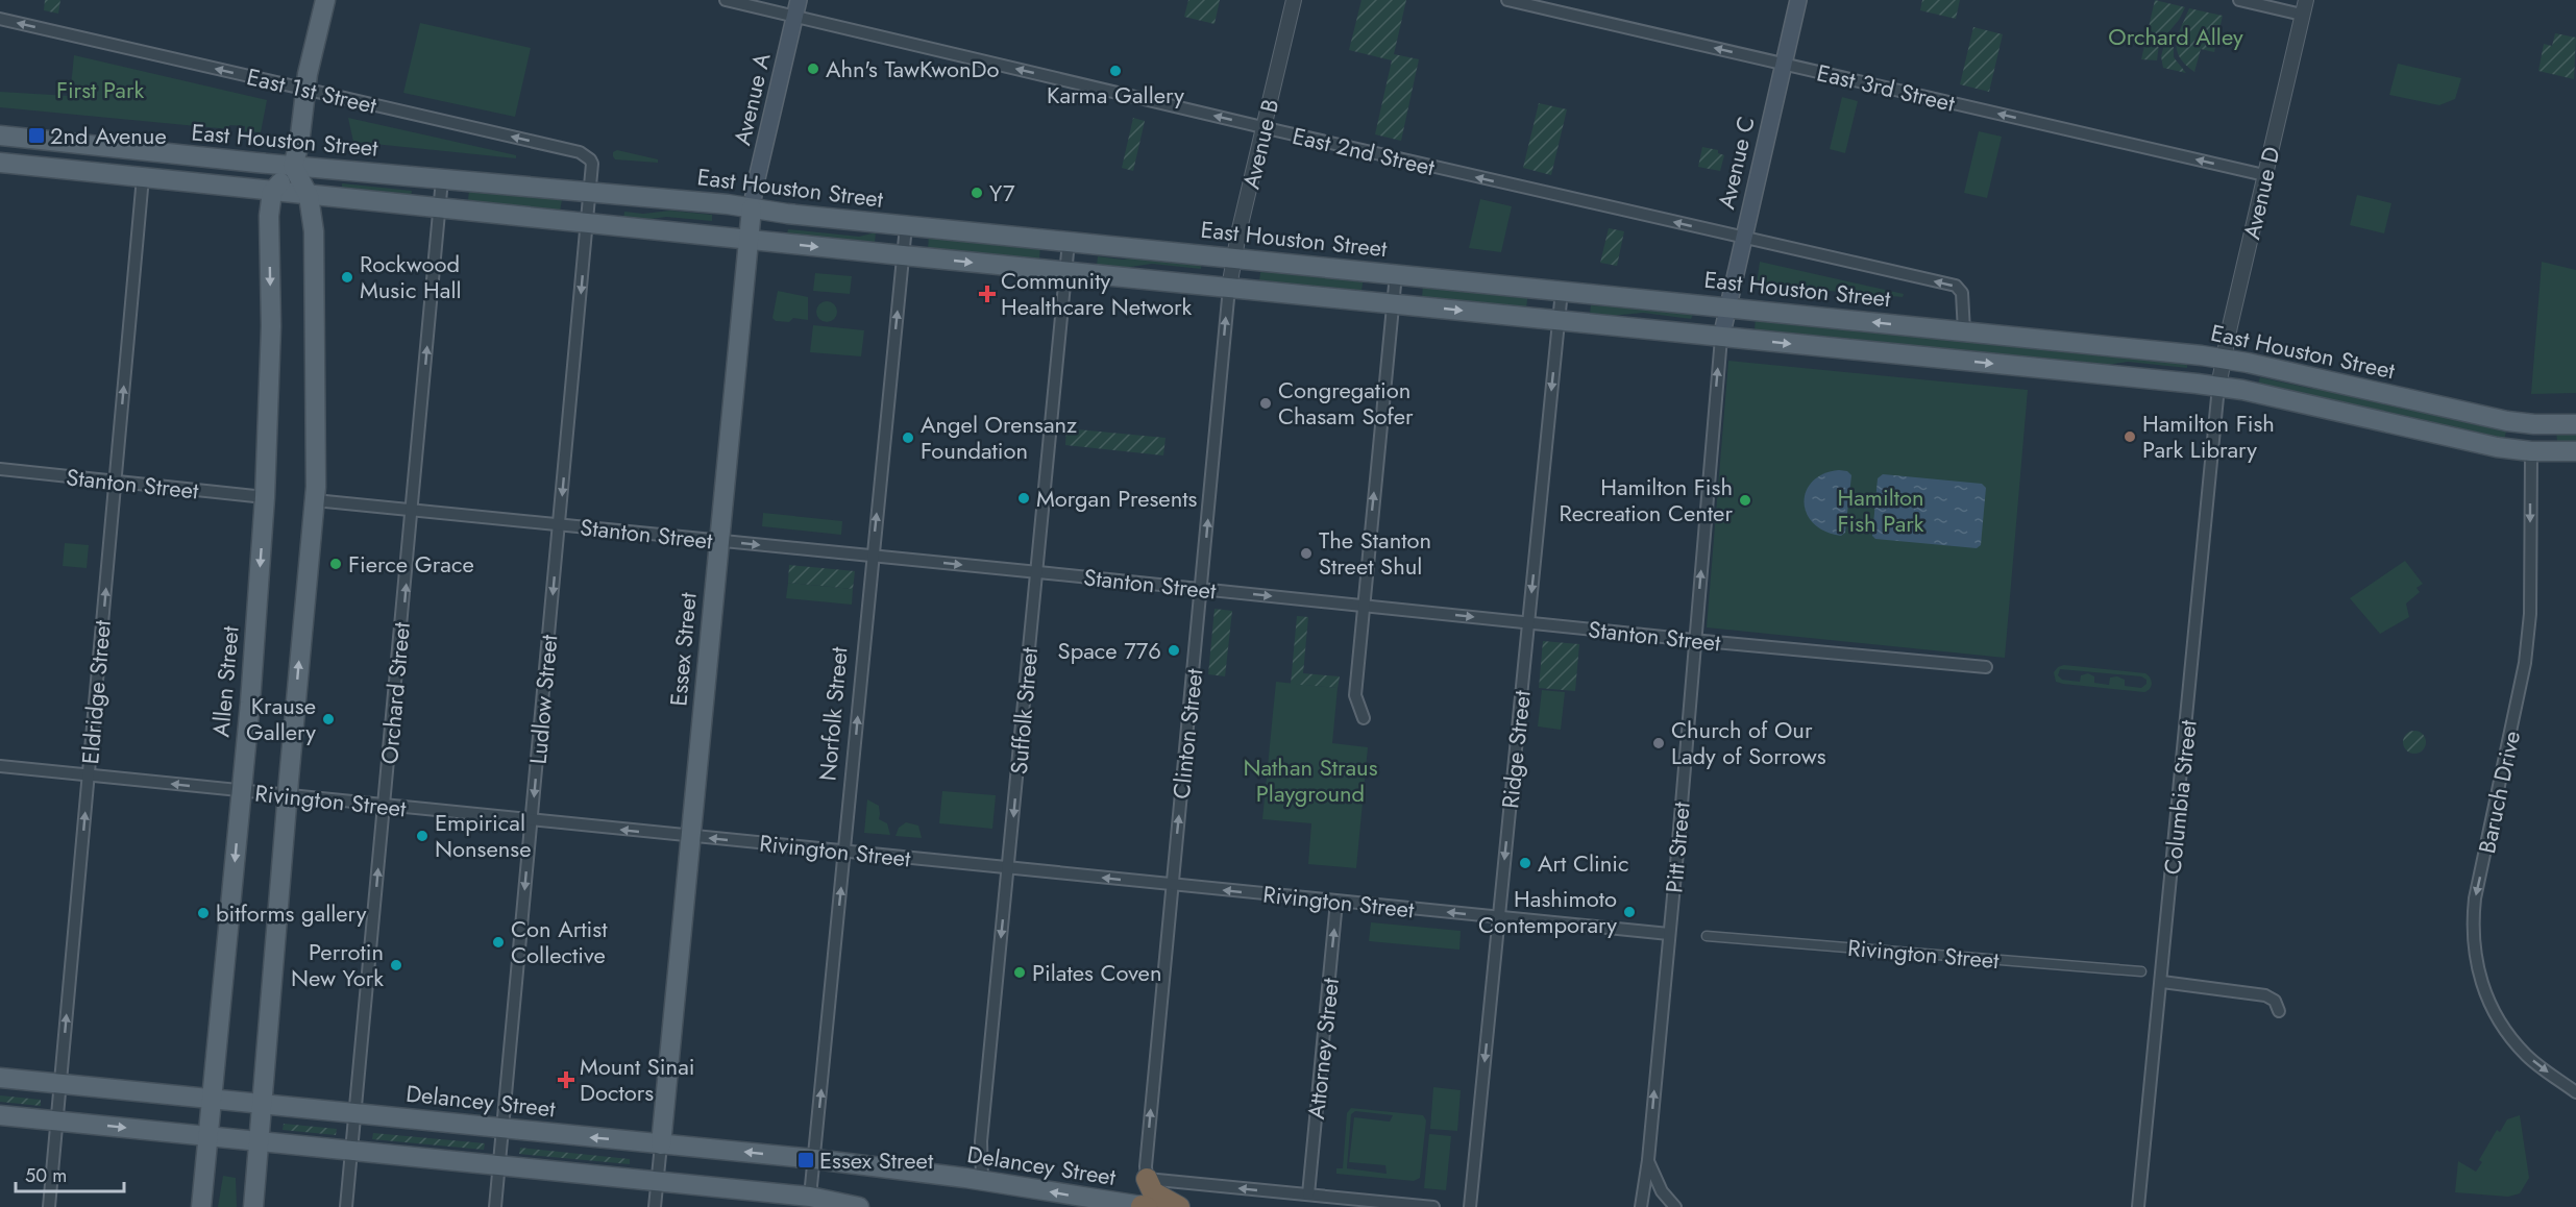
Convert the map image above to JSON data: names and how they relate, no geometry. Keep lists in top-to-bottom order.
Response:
{
  "streets": {
    "main road": [
      "Avenue A",
      "East Houston Street",
      "Avenue C",
      "Essex Street",
      "Allen Street",
      "Delancey Street"
    ],
    "street": [
      "East 3rd Street",
      "East 1st Street",
      "Avenue B",
      "East 2nd Street",
      "Avenue D",
      "Stanton Street",
      "Eldridge Street",
      "Orchard Street",
      "Ludlow Street",
      "Suffolk Street",
      "Norfolk Street",
      "Clinton Street",
      "Ridge Street",
      "Baruch Drive",
      "Columbia Street",
      "Rivington Street",
      "Pitt Street",
      "Attorney Street"
    ]
  },
  "crossings": [
    ["East 3rd Street", "Avenue C"],
    ["East 3rd Street", "Avenue D"],
    ["East 1st Street", "East Houston Street"],
    ["East 1st Street", "Ludlow Street"],
    ["Avenue A", "East Houston Street"],
    ["Avenue A", "East 2nd Street"],
    ["Avenue A", "Essex Street"],
    ["East Houston Street", "Avenue B"],
    ["East Houston Street", "East 2nd Street"],
    ["East Houston Street", "Avenue C"],
    ["East Houston Street", "Avenue D"],
    ["East Houston Street", "Essex Street"],
    ["East Houston Street", "Orchard Street"],
    ["East Houston Street", "Ludlow Street"],
    ["East Houston Street", "Suffolk Street"],
    ["East Houston Street", "Norfolk Street"],
    ["East Houston Street", "Ridge Street"],
    ["Avenue B", "East 2nd Street"],
    ["Avenue B", "Clinton Street"],
    ["East 2nd Street", "Avenue C"],
    ["Avenue C", "Pitt Street"],
    ["Avenue D", "Columbia Street"],
    ["Stanton Street", "Essex Street"],
    ["Stanton Street", "Allen Street"],
    ["Stanton Street", "Eldridge Street"],
    ["Stanton Street", "Orchard Street"],
    ["Stanton Street", "Ludlow Street"],
    ["Stanton Street", "Suffolk Street"],
    ["Stanton Street", "Norfolk Street"],
    ["Stanton Street", "Clinton Street"],
    ["Stanton Street", "Ridge Street"],
    ["Stanton Street", "Pitt Street"],
    ["Essex Street", "Rivington Street"],
    ["Essex Street", "Delancey Street"],
    ["Allen Street", "Rivington Street"],
    ["Allen Street", "Delancey Street"],
    ["Eldridge Street", "Rivington Street"],
    ["Eldridge Street", "Delancey Street"],
    ["Orchard Street", "Rivington Street"],
    ["Orchard Street", "Delancey Street"],
    ["Ludlow Street", "Rivington Street"],
    ["Ludlow Street", "Delancey Street"],
    ["Suffolk Street", "Rivington Street"],
    ["Suffolk Street", "Delancey Street"],
    ["Norfolk Street", "Rivington Street"],
    ["Norfolk Street", "Delancey Street"],
    ["Clinton Street", "Rivington Street"],
    ["Clinton Street", "Delancey Street"],
    ["Ridge Street", "Rivington Street"],
    ["Rivington Street", "Pitt Street"],
    ["Rivington Street", "Attorney Street"],
    ["Attorney Street", "Delancey Street"]
  ],
  "one_way": [
    "East 3rd Street",
    "East 1st Street",
    "East 2nd Street",
    "Eldridge Street",
    "Orchard Street",
    "Ludlow Street",
    "Suffolk Street",
    "Norfolk Street",
    "Clinton Street",
    "Ridge Street",
    "Baruch Drive",
    "Rivington Street",
    "Pitt Street",
    "Attorney Street"
  ],
  "parks": [
    "Orchard Alley",
    "First Park",
    "Hamilton Fish Park",
    "Nathan Straus Playground"
  ],
  "places": {
    "other": [
      "Ahn's TawKwonDo",
      "Karma Gallery",
      "Y7",
      "Rockwood Music Hall",
      "Congregation Chasam Sofer",
      "Hamilton Fish Park Library",
      "Angel Orensanz Foundation",
      "Morgan Presents",
      "Hamilton Fish Recreation Center",
      "The Stanton Street Shul",
      "Fierce Grace",
      "Space 776",
      "Krause Gallery",
      "Church of Our Lady of Sorrows",
      "Empirical Nonsense",
      "Art Clinic",
      "Hashimoto Contemporary",
      "bitforms gallery",
      "Con Artist Collective",
      "Perrotin New York",
      "Pilates Coven"
    ],
    "transit": ["2nd Avenue", "Essex Street"],
    "health": ["Community Healthcare Network", "Mount Sinai Doctors"]
  },
  "scale_bar": "50 m"
}
